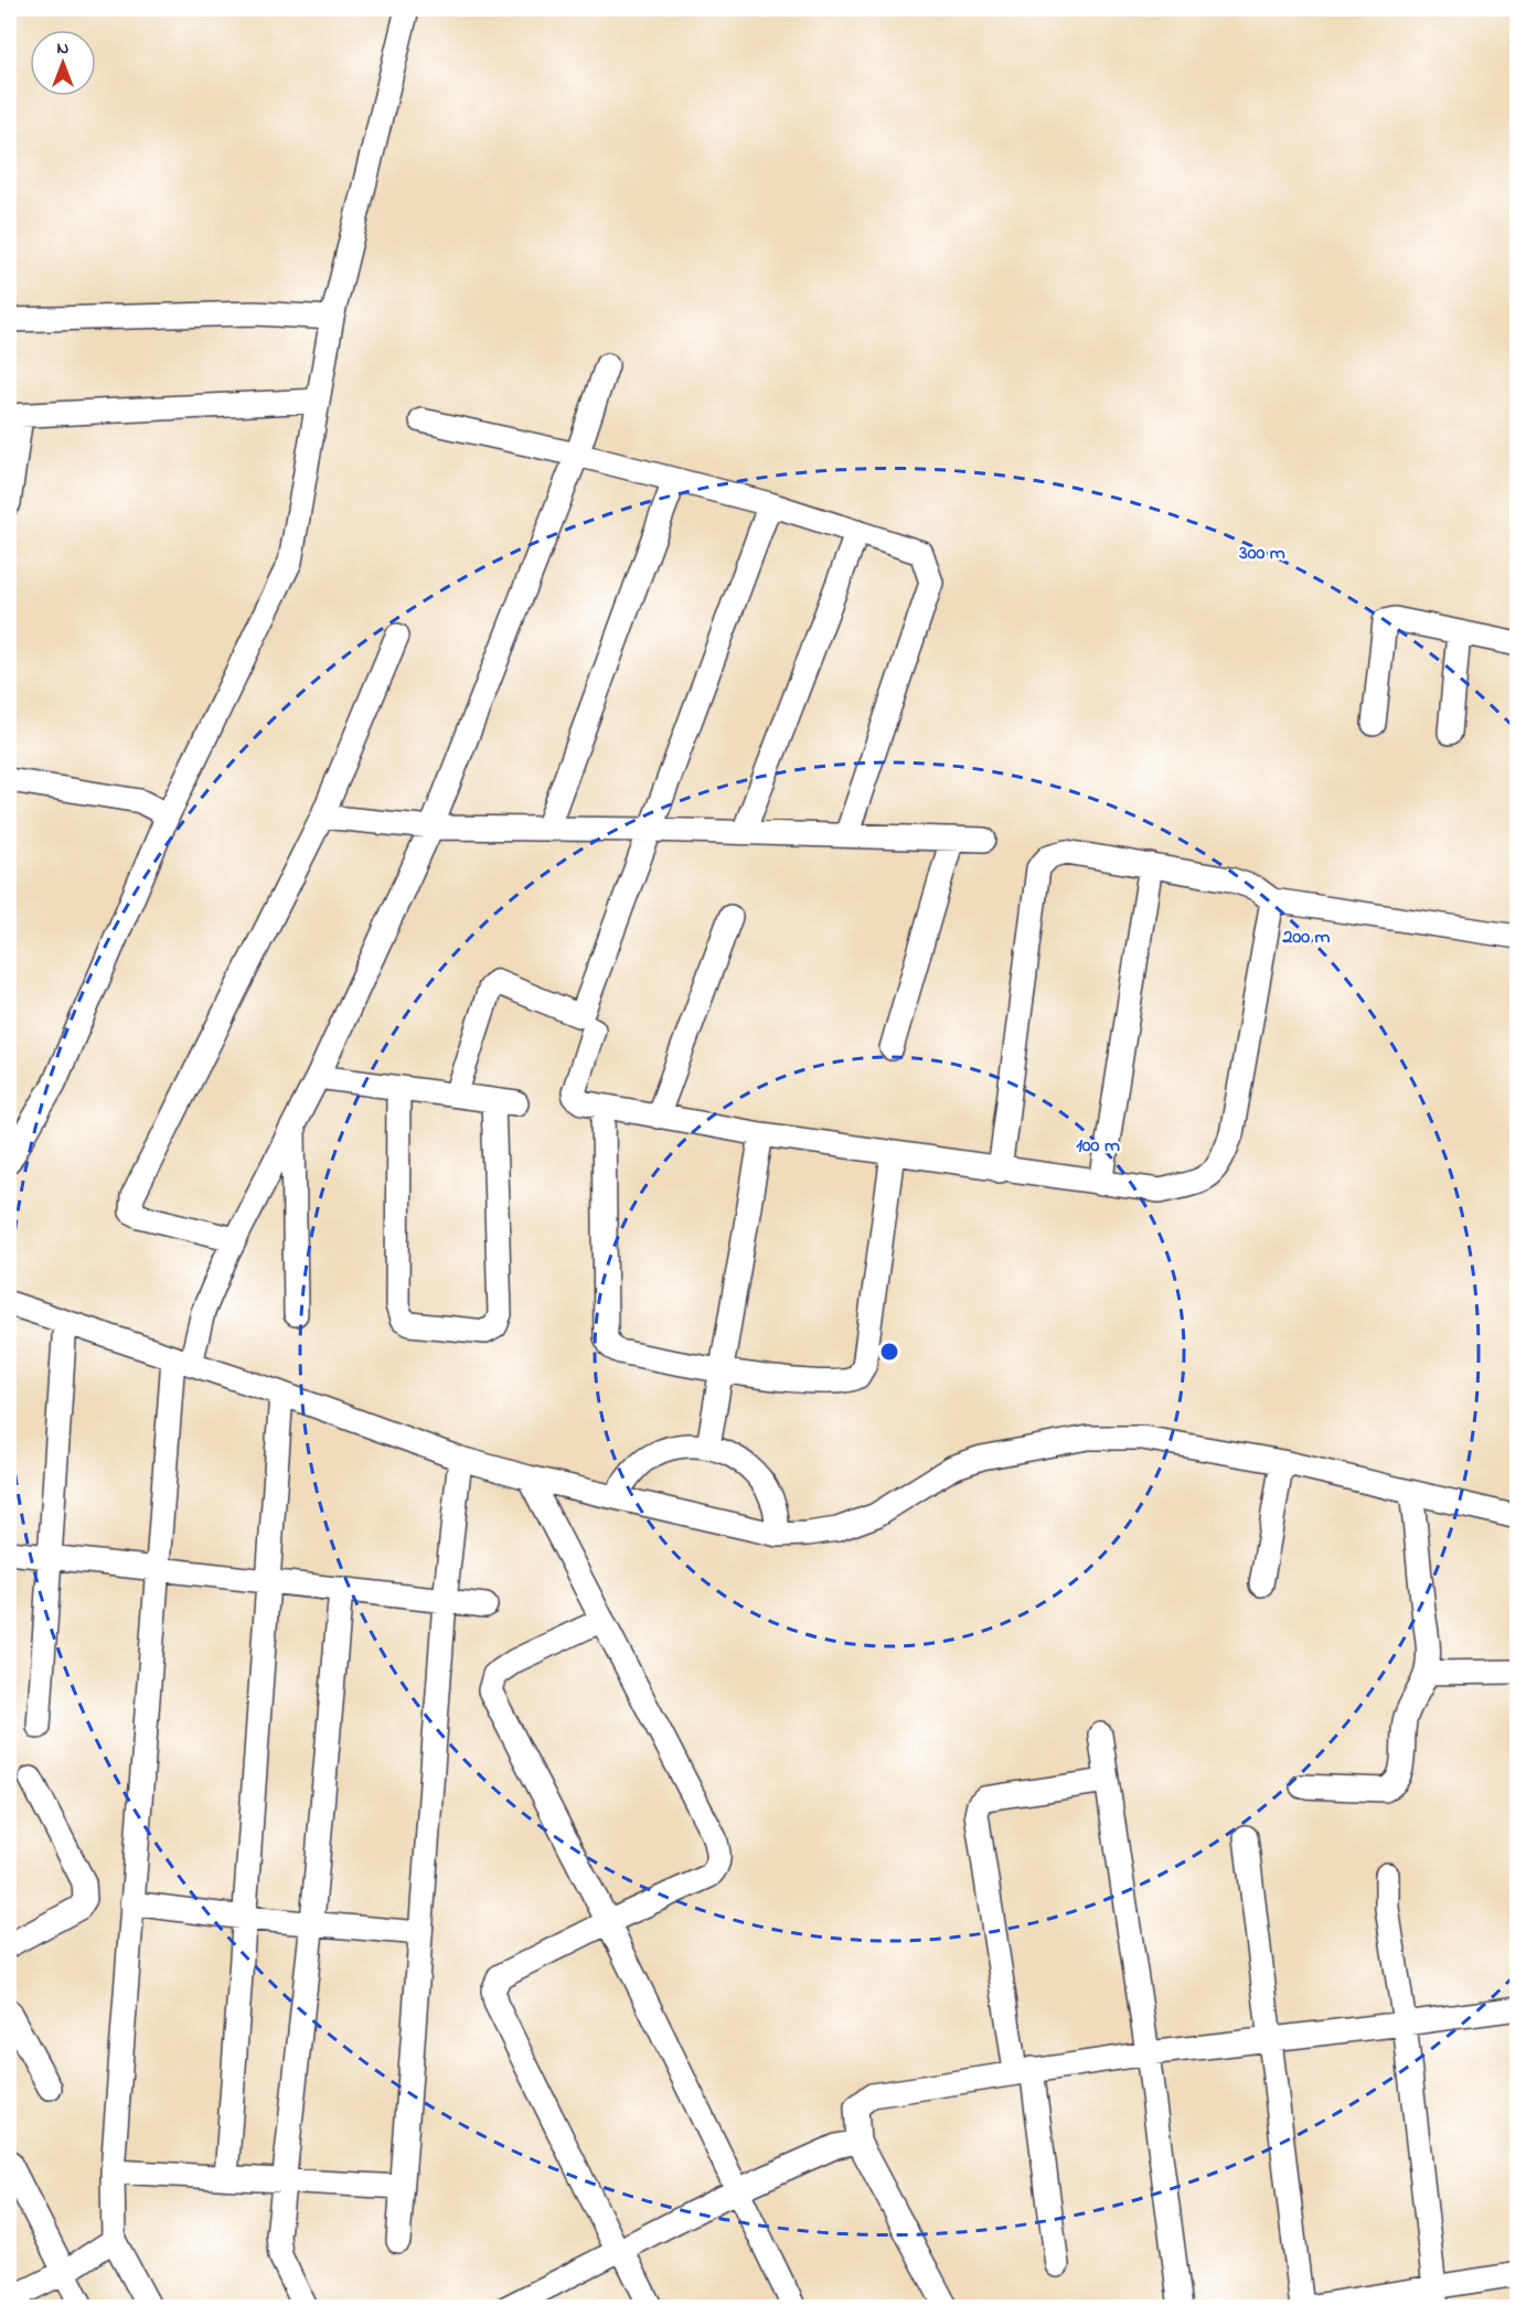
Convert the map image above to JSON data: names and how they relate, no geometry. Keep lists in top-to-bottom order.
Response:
{
  "north": "top",
  "rings": ["300 m", "200 m", "100 m"]
}
